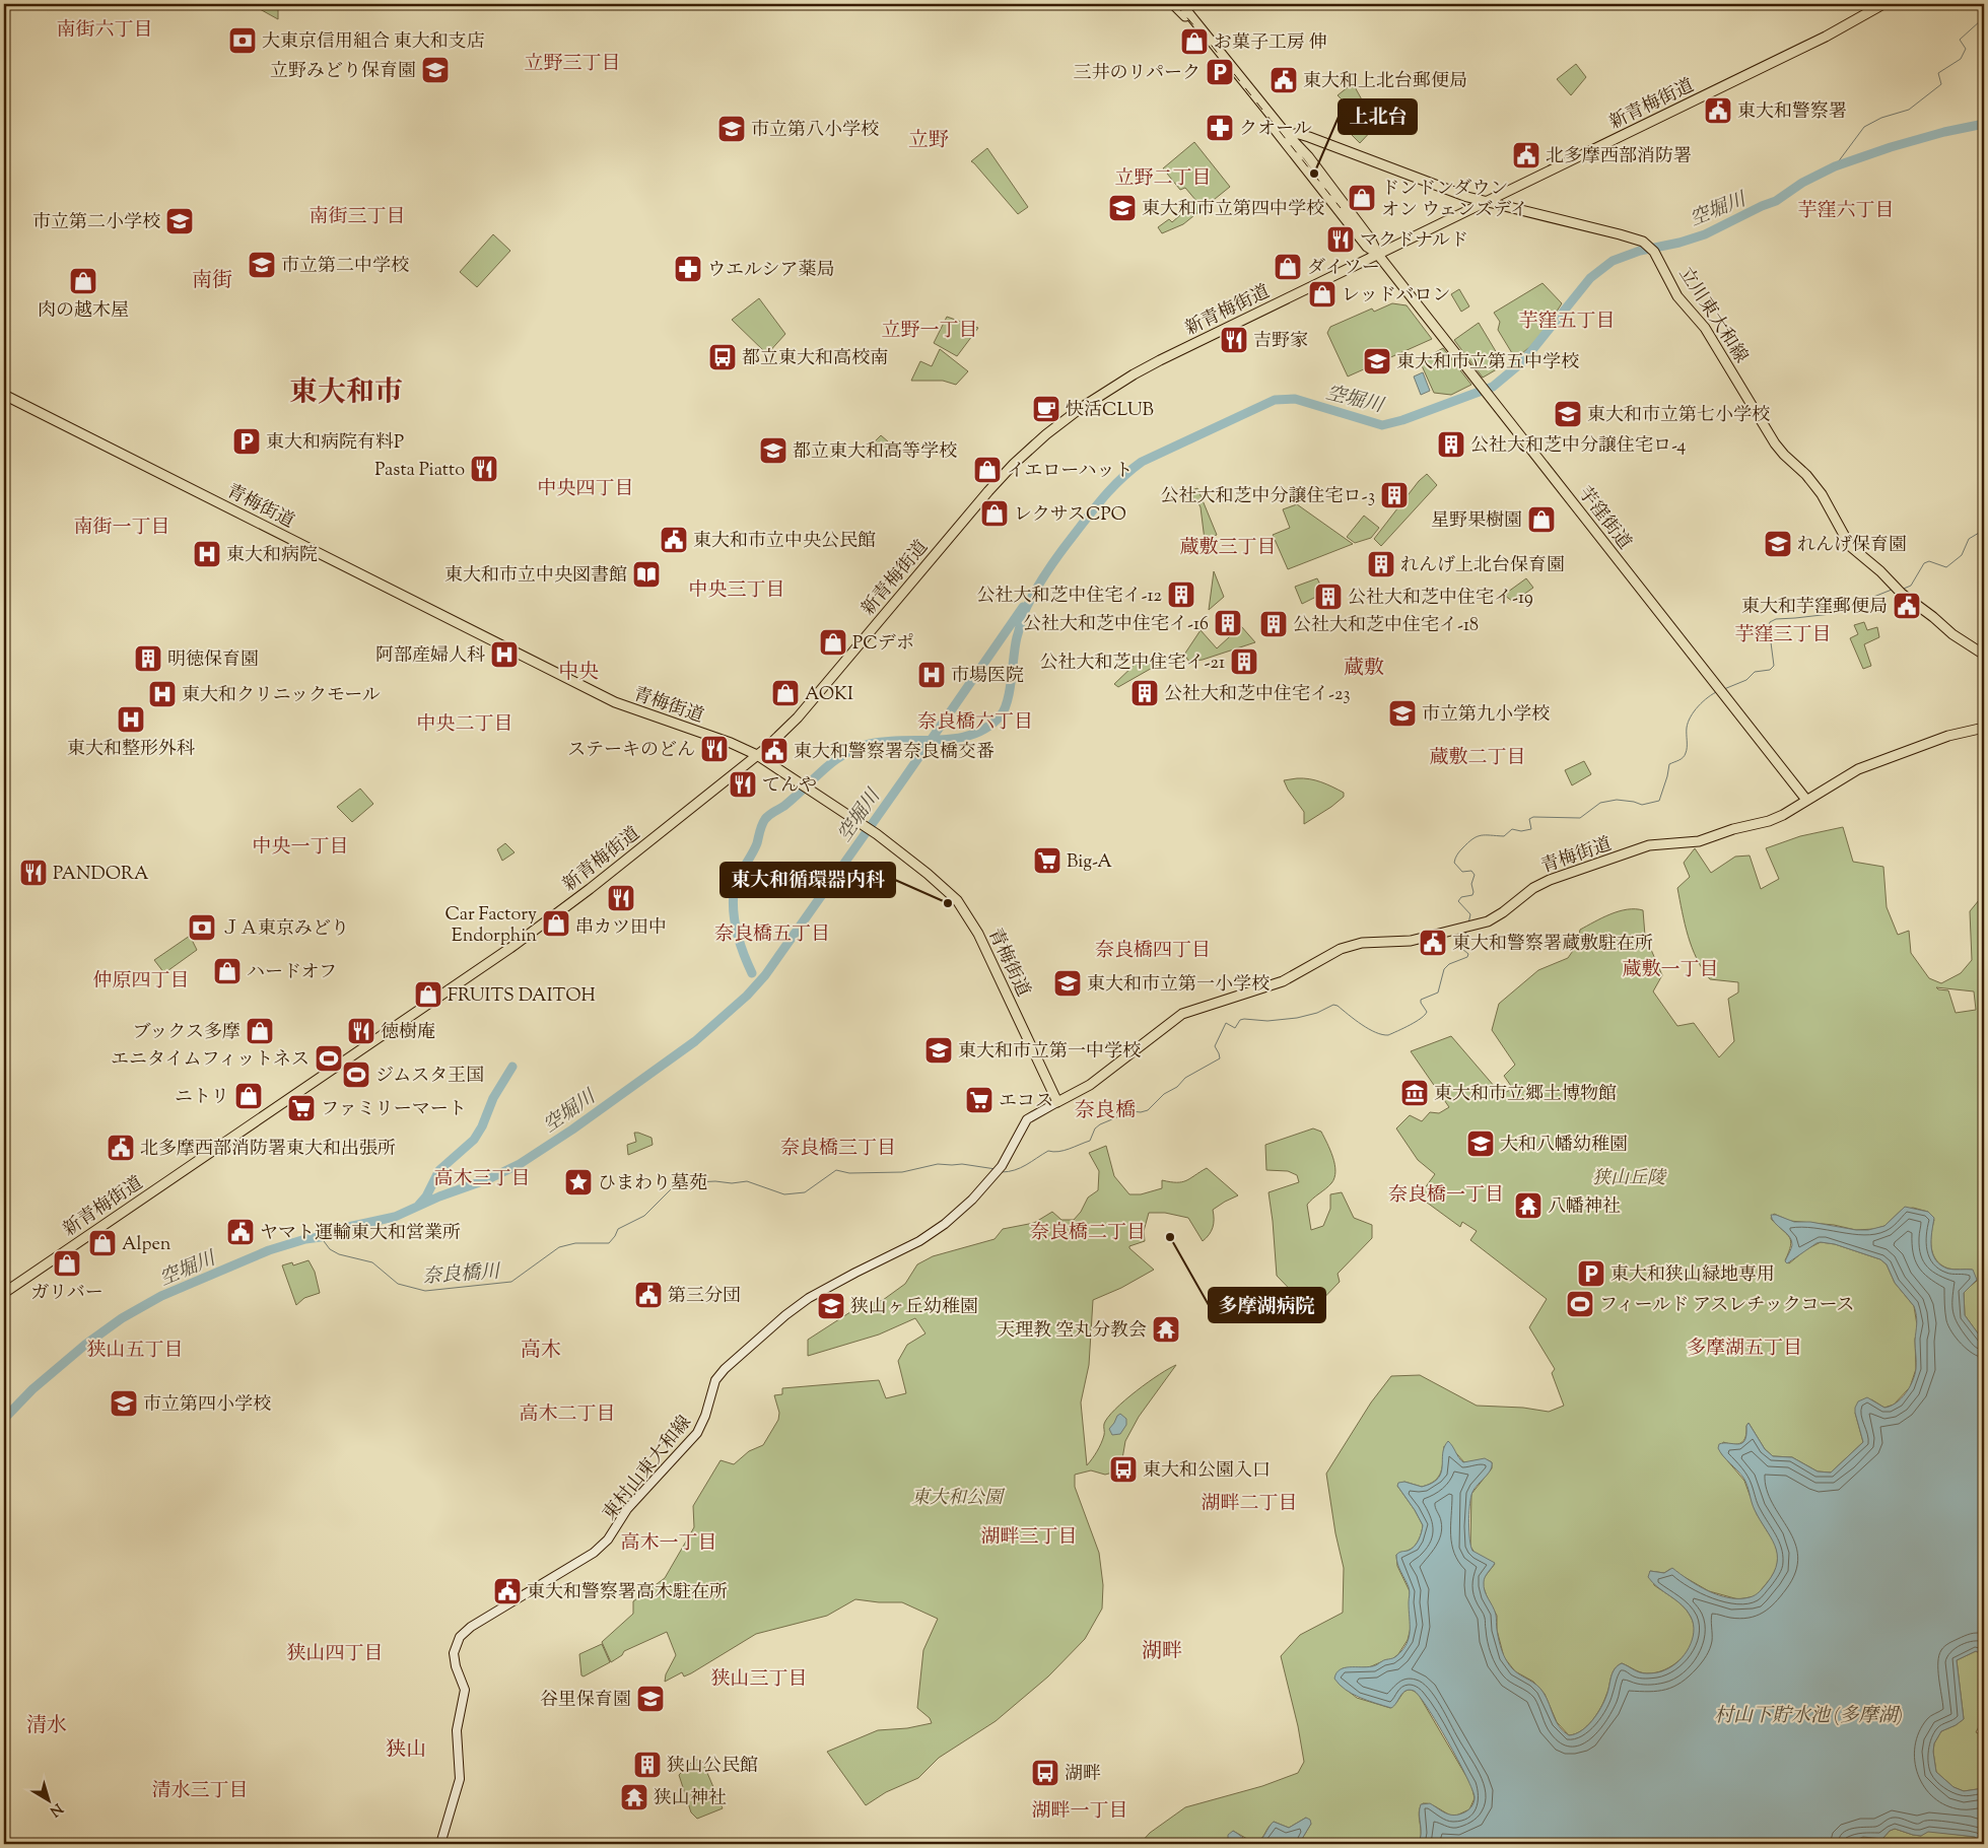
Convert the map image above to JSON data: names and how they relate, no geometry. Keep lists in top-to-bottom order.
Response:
{
  "streets": {
    "main road": [
      "新青梅街道",
      "立川東大和線",
      "青梅街道",
      "芋窪街道",
      "東村山東大和線"
    ]
  },
  "crossings": [
    ["新青梅街道", "立川東大和線"],
    ["新青梅街道", "青梅街道"],
    ["新青梅街道", "芋窪街道"],
    ["立川東大和線", "芋窪街道"],
    ["青梅街道", "芋窪街道"],
    ["青梅街道", "東村山東大和線"]
  ],
  "districts": [
    "南街六丁目",
    "立野三丁目",
    "立野",
    "立野二丁目",
    "芋窪六丁目",
    "南街三丁目",
    "南街",
    "芋窪五丁目",
    "立野一丁目",
    "東大和市",
    "中央四丁目",
    "南街一丁目",
    "蔵敷三丁目",
    "中央三丁目",
    "芋窪三丁目",
    "蔵敷",
    "中央",
    "奈良橋六丁目",
    "中央二丁目",
    "蔵敷二丁目",
    "中央一丁目",
    "奈良橋五丁目",
    "奈良橋四丁目",
    "蔵敷一丁目",
    "仲原四丁目",
    "奈良橋",
    "奈良橋三丁目",
    "高木三丁目",
    "奈良橋一丁目",
    "奈良橋二丁目",
    "多摩湖五丁目",
    "狭山五丁目",
    "高木",
    "高木二丁目",
    "湖畔二丁目",
    "湖畔三丁目",
    "高木一丁目",
    "湖畔",
    "狭山四丁目",
    "狭山三丁目",
    "清水",
    "狭山",
    "清水三丁目",
    "湖畔一丁目"
  ],
  "water": ["空堀川", "奈良橋川", "村山下貯水池 (多摩湖)"],
  "parks": ["狭山丘陵", "東大和公園"],
  "places": {
    "bank": ["大東京信用組合 東大和支店", "ＪＡ東京みどり"],
    "shop": [
      "お菓子工房 伸",
      "ドンドンダウン オン ウェンズデイ",
      "ダイソー",
      "肉の越木屋",
      "レッドバロン",
      "イエローハット",
      "レクサスCPO",
      "星野果樹園",
      "PCデポ",
      "AOKI",
      "Car Factory Endorphin",
      "ハードオフ",
      "FRUITS DAITOH",
      "ブックス多摩",
      "ニトリ",
      "Alpen",
      "ガリバー"
    ],
    "school or university": [
      "立野みどり保育園",
      "市立第八小学校",
      "東大和市立第四中学校",
      "市立第二小学校",
      "市立第二中学校",
      "東大和市立第五中学校",
      "東大和市立第七小学校",
      "都立東大和高等学校",
      "れんげ保育園",
      "市立第九小学校",
      "東大和市立第一小学校",
      "東大和市立第一中学校",
      "大和八幡幼稚園",
      "狭山ヶ丘幼稚園",
      "市立第四小学校",
      "谷里保育園"
    ],
    "parking": ["三井のリパーク", "東大和病院有料P", "東大和狭山緑地専用"],
    "public building": [
      "東大和上北台郵便局",
      "東大和警察署",
      "北多摩西部消防署",
      "東大和市立中央公民館",
      "東大和芋窪郵便局",
      "東大和警察署奈良橋交番",
      "東大和警察署蔵敷駐在所",
      "北多摩西部消防署東大和出張所",
      "ヤマト運輸東大和営業所",
      "第三分団",
      "東大和警察署高木駐在所"
    ],
    "pharmacy": ["クオール", "ウエルシア薬局"],
    "other": ["上北台", "東大和循環器内科", "多摩湖病院"],
    "restaurant": [
      "マクドナルド",
      "吉野家",
      "Pasta Piatto",
      "ステーキのどん",
      "てんや",
      "PANDORA",
      "串カツ田中",
      "徳樹庵"
    ],
    "bus stop": ["都立東大和高校南", "東大和公園入口", "湖畔"],
    "cafe": ["快活CLUB"],
    "building": [
      "公社大和芝中分譲住宅ロ-4",
      "公社大和芝中分譲住宅ロ-3",
      "れんげ上北台保育園",
      "公社大和芝中住宅イ-12",
      "公社大和芝中住宅イ-19",
      "公社大和芝中住宅イ-16",
      "公社大和芝中住宅イ-18",
      "明徳保育園",
      "公社大和芝中住宅イ-21",
      "公社大和芝中住宅イ-23",
      "狭山公民館"
    ],
    "hospital": [
      "東大和病院",
      "阿部産婦人科",
      "市場医院",
      "東大和クリニックモール",
      "東大和整形外科"
    ],
    "library": ["東大和市立中央図書館"],
    "supermarket": ["Big-A", "エコス", "ファミリーマート"],
    "sports": ["エニタイムフィットネス", "ジムスタ王国", "フィールド アスレチックコース"],
    "museum": ["東大和市立郷土博物館"],
    "place": ["ひまわり墓苑"],
    "temple": ["八幡神社", "天理教 空丸分教会", "狭山神社"]
  },
  "north": "bottom right"
}
